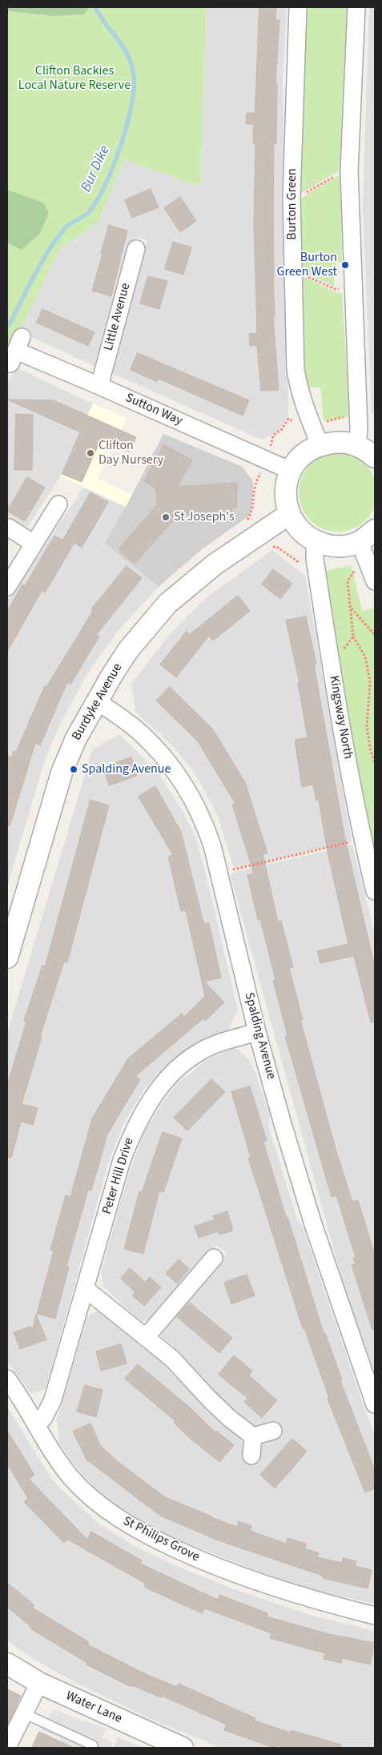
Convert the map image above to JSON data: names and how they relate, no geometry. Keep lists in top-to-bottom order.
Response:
{
  "streets": {
    "street": [
      "Burton Green",
      "Little Avenue",
      "Sutton Way",
      "Burdyke Avenue",
      "Kingsway North",
      "Spalding Avenue",
      "Peter Hill Drive",
      "St Philips Grove",
      "Water Lane"
    ]
  },
  "crossings": [
    ["Little Avenue", "Sutton Way"],
    ["Burdyke Avenue", "Spalding Avenue"],
    ["Spalding Avenue", "Peter Hill Drive"],
    ["Peter Hill Drive", "St Philips Grove"]
  ],
  "water": ["Bur Dike"],
  "parks": ["Clifton Backies Local Nature Reserve"],
  "places": [
    "Burton Green West",
    "Clifton Day Nursery",
    "St Joseph's",
    "Spalding Avenue"
  ]
}
